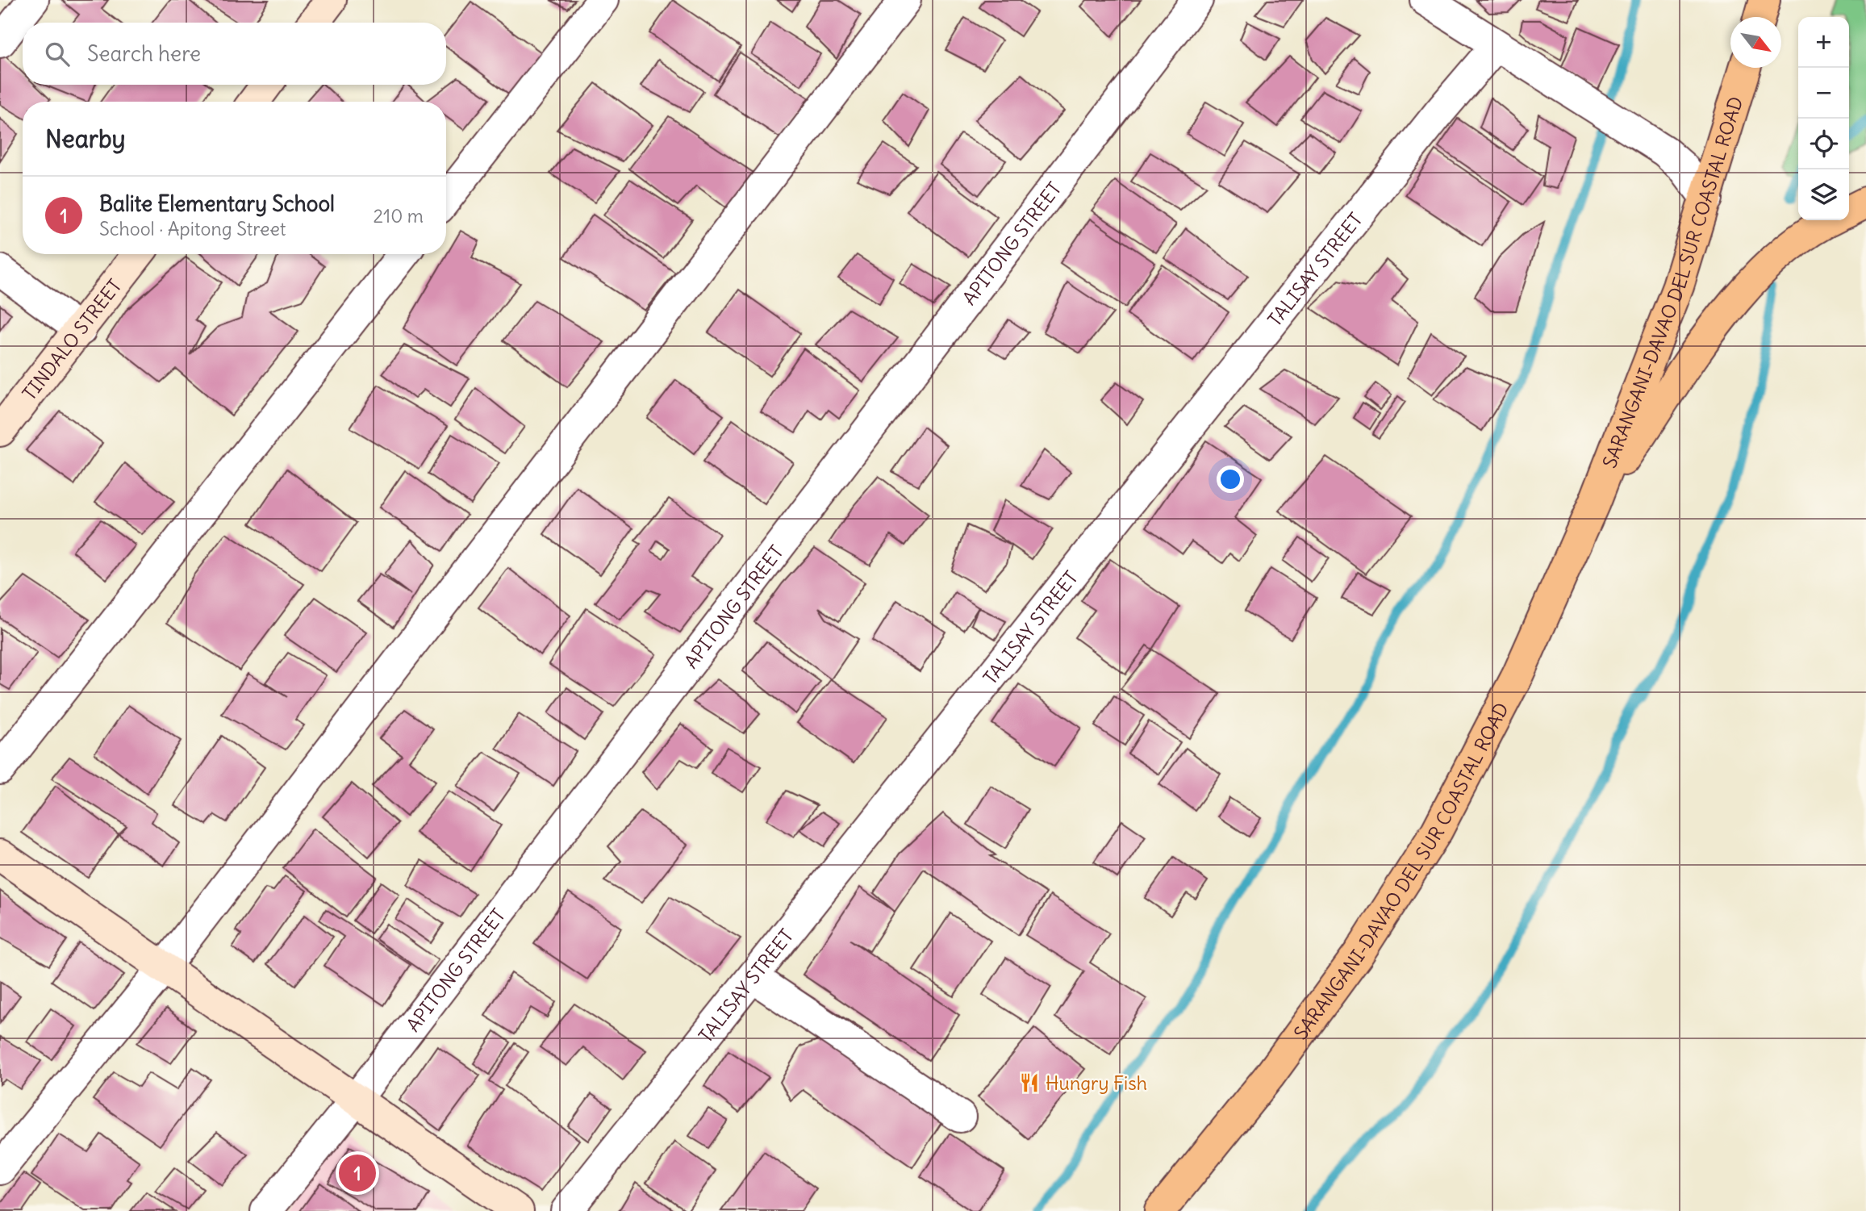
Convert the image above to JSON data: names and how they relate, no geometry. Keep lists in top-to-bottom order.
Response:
{
  "streets": {
    "main road": ["SARANGANI-DAVAO DEL SUR COASTAL ROAD"],
    "street": ["APITONG STREET", "TALISAY STREET", "TINDALO STREET"]
  },
  "places": {
    "restaurant": ["Hungry Fish"]
  },
  "north": "bottom right",
  "page": {
    "map_buttons": ["+", "−"],
    "search": "Search here",
    "heading": "Nearby",
    "list": [
      {
        "mark": "1",
        "name": "Balite Elementary School",
        "note": "School · Apitong Street",
        "value": "210 m"
      }
    ],
    "pins": "1"
  }
}
